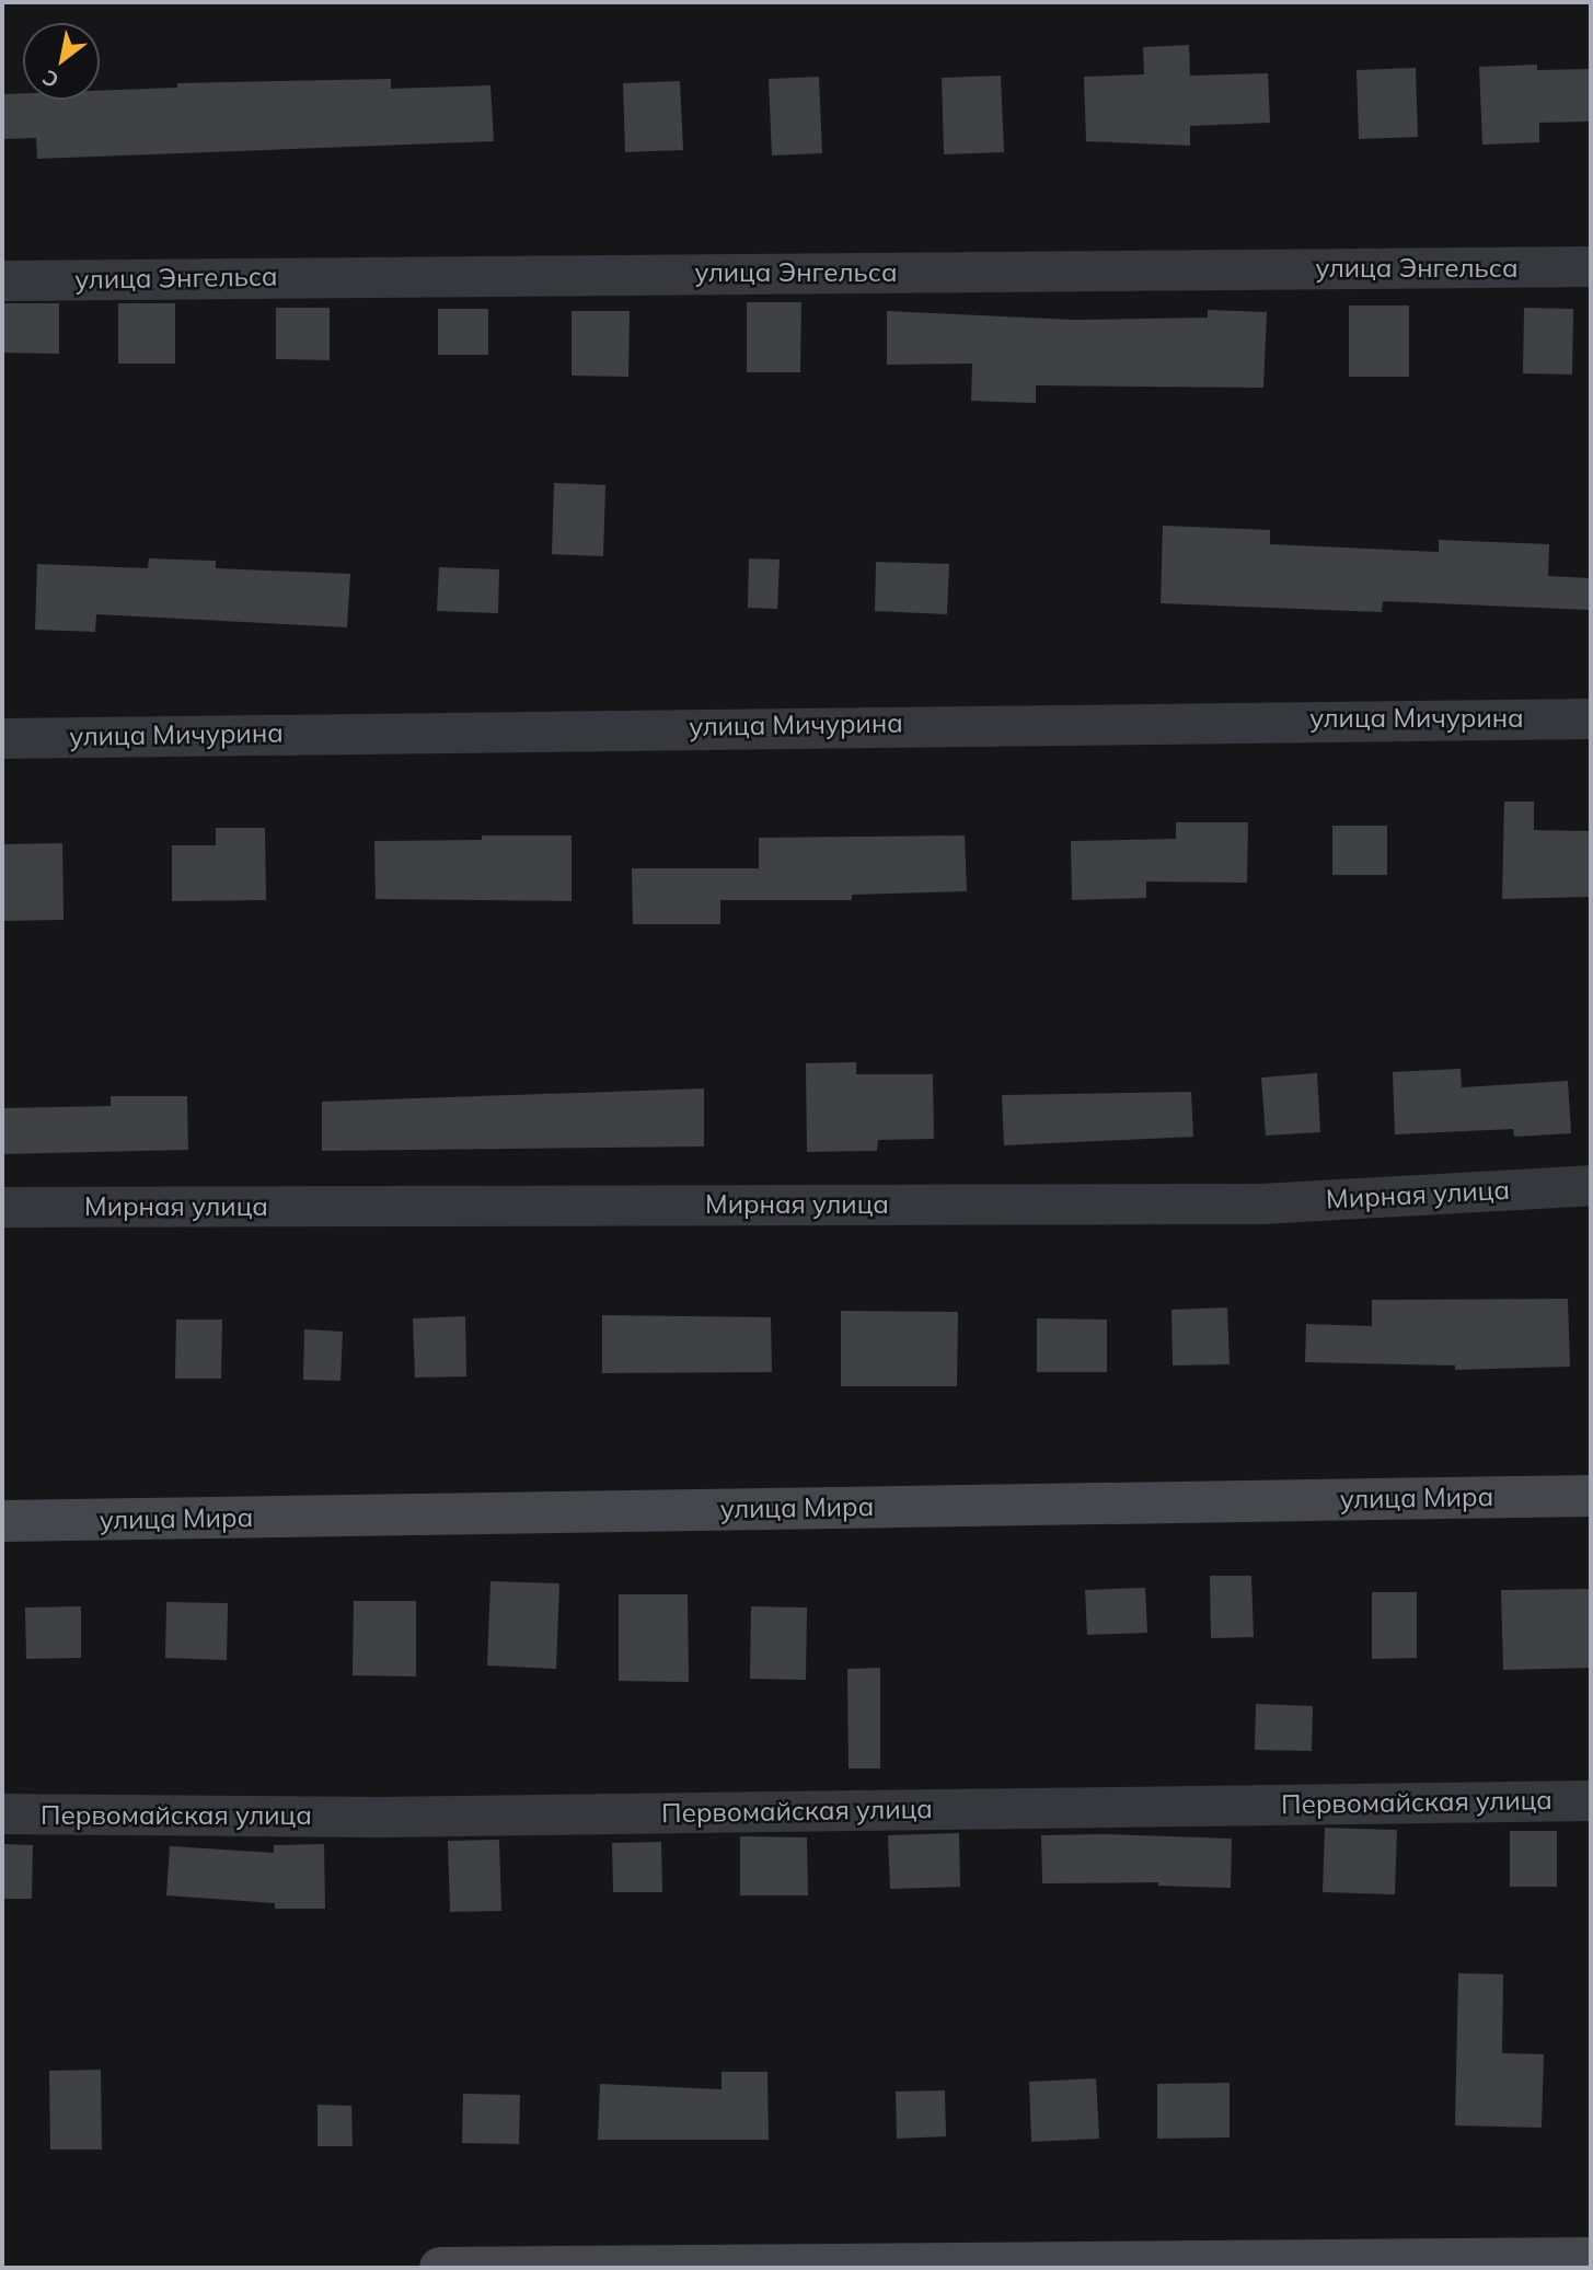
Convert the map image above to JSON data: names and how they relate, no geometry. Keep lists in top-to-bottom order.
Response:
{
  "streets": {
    "street": [
      "улица Энгельса",
      "улица Мичурина",
      "Мирная улица",
      "улица Мира",
      "Первомайская улица"
    ]
  },
  "north": "bottom left"
}
